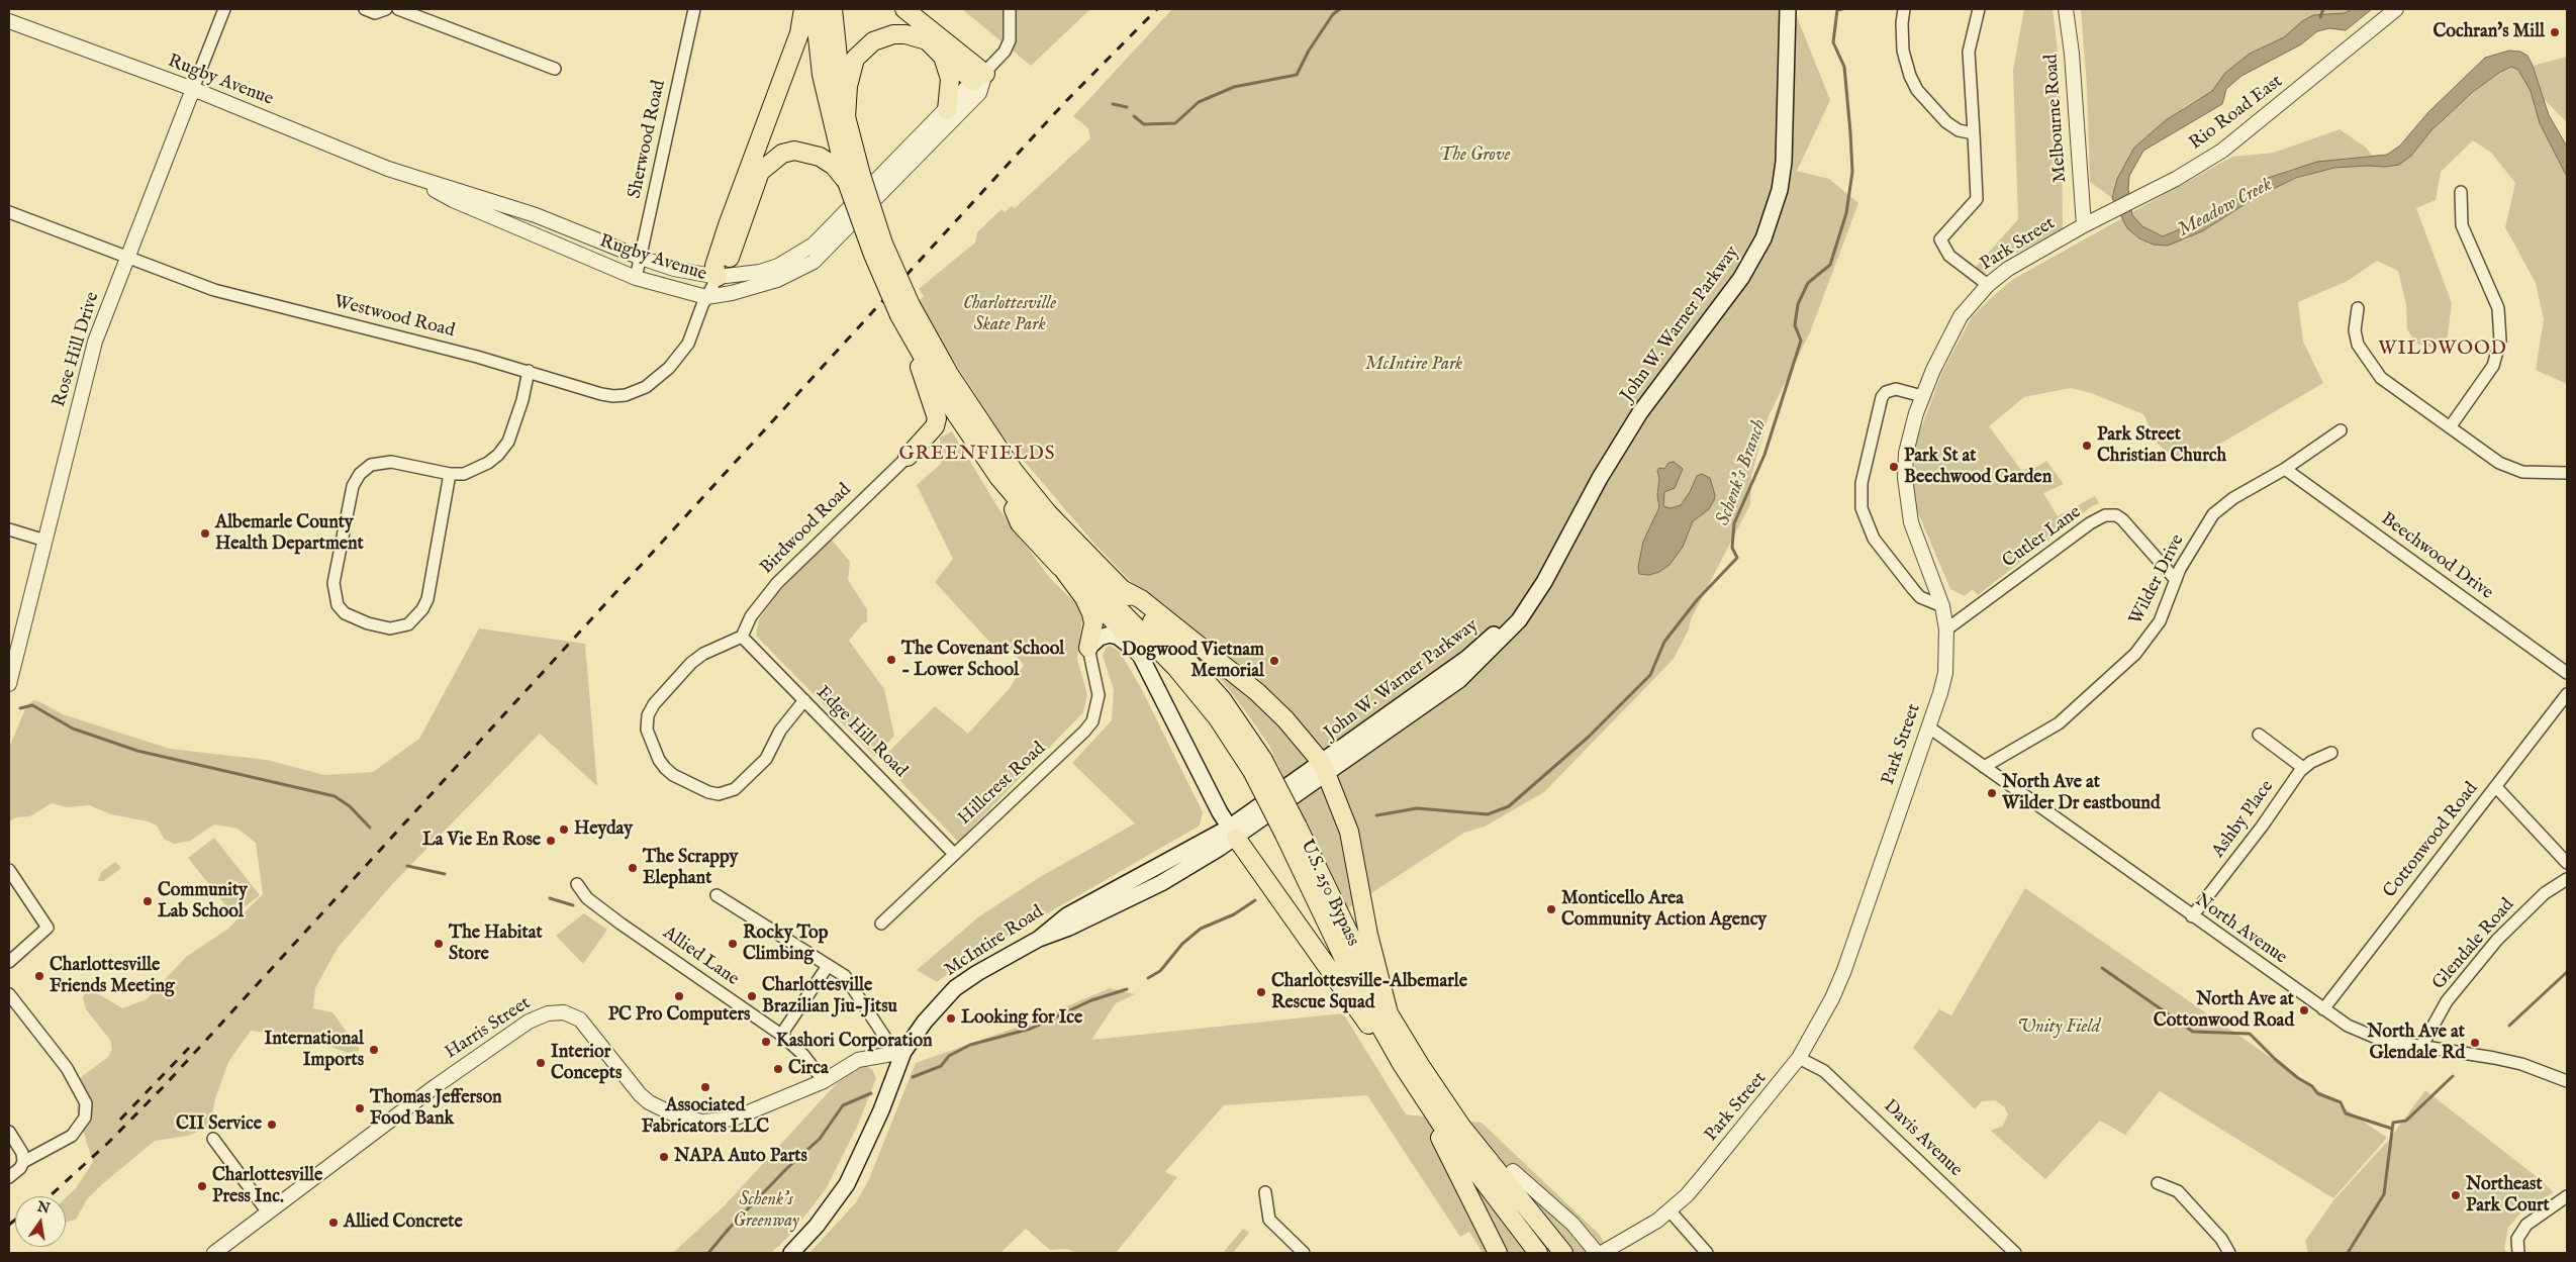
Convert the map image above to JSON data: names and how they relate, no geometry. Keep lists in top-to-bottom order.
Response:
{
  "streets": {
    "highway": ["U.S. 250 Bypass"],
    "main road": ["John W. Warner Parkway", "McIntire Road"],
    "street": [
      "Rugby Avenue",
      "Rio Road East",
      "Melbourne Road",
      "Sherwood Road",
      "Park Street",
      "Westwood Road",
      "Rose Hill Drive",
      "Birdwood Road",
      "Cutler Lane",
      "Beechwood Drive",
      "Wilder Drive",
      "Edge Hill Road",
      "Hillcrest Road",
      "Ashby Place",
      "Cottonwood Road",
      "North Avenue",
      "Glendale Road",
      "Allied Lane",
      "Harris Street",
      "Davis Avenue"
    ]
  },
  "crossings": [
    ["Rugby Avenue", "Sherwood Road"],
    ["Rugby Avenue", "Westwood Road"],
    ["Rugby Avenue", "Rose Hill Drive"],
    ["Rio Road East", "Melbourne Road"],
    ["Rio Road East", "Park Street"],
    ["Melbourne Road", "Park Street"],
    ["Park Street", "Cutler Lane"],
    ["Park Street", "North Avenue"],
    ["Park Street", "Davis Avenue"],
    ["Westwood Road", "Rose Hill Drive"],
    ["John W. Warner Parkway", "McIntire Road"],
    ["Birdwood Road", "Edge Hill Road"],
    ["Cutler Lane", "Wilder Drive"],
    ["Beechwood Drive", "Wilder Drive"],
    ["Wilder Drive", "North Avenue"],
    ["Edge Hill Road", "Hillcrest Road"],
    ["Ashby Place", "North Avenue"],
    ["Cottonwood Road", "North Avenue"],
    ["North Avenue", "Glendale Road"],
    ["McIntire Road", "Harris Street"],
    ["Allied Lane", "Harris Street"]
  ],
  "districts": ["WILDWOOD", "GREENFIELDS"],
  "water": ["Meadow Creek", "Schenk's Branch"],
  "parks": [
    "The Grove",
    "Charlottesville Skate Park",
    "McIntire Park",
    "Unity Field",
    "Schenk's Greenway"
  ],
  "places": [
    "Cochran's Mill",
    "Park Street Christian Church",
    "Park St at Beechwood Garden",
    "Albemarle County Health Department",
    "The Covenant School - Lower School",
    "Dogwood Vietnam Memorial",
    "North Ave at Wilder Dr eastbound",
    "Heyday",
    "La Vie En Rose",
    "The Scrappy Elephant",
    "Community Lab School",
    "Monticello Area Community Action Agency",
    "The Habitat Store",
    "Rocky Top Climbing",
    "Charlottesville Friends Meeting",
    "Charlottesville-Albemarle Rescue Squad",
    "PC Pro Computers",
    "Charlottesville Brazilian Jiu-Jitsu",
    "North Ave at Cottonwood Road",
    "Looking for Ice",
    "Kashori Corporation",
    "North Ave at Glendale Rd",
    "International Imports",
    "Interior Concepts",
    "Circa",
    "Associated Fabricators LLC",
    "Thomas Jefferson Food Bank",
    "CII Service",
    "NAPA Auto Parts",
    "Charlottesville Press Inc.",
    "Northeast Park Court",
    "Allied Concrete"
  ],
  "north": "top"
}
